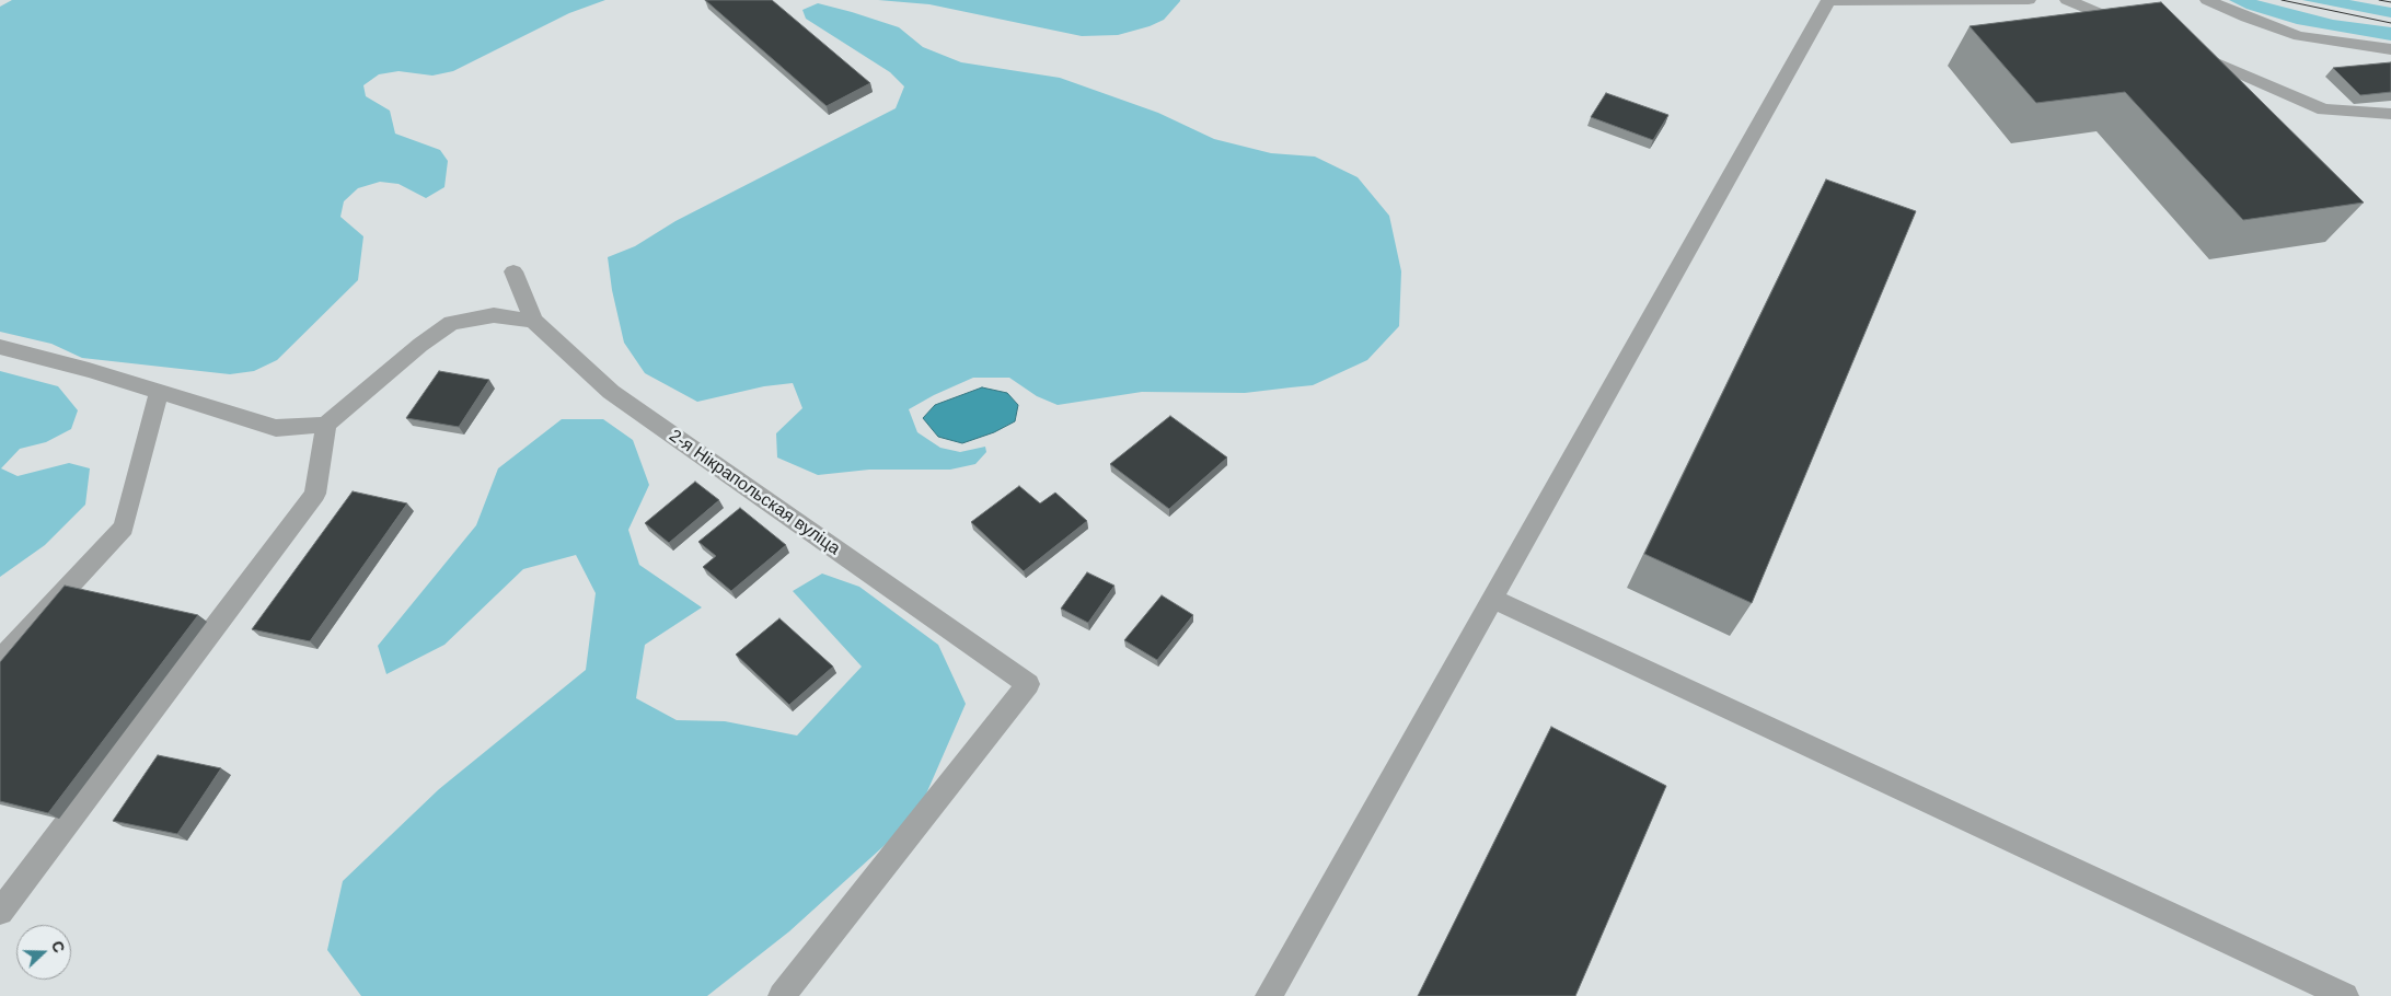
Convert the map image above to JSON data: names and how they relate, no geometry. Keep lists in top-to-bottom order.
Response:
{
  "streets": {
    "lane": ["2-я Нікрапольская вуліца"]
  },
  "north": "right"
}
